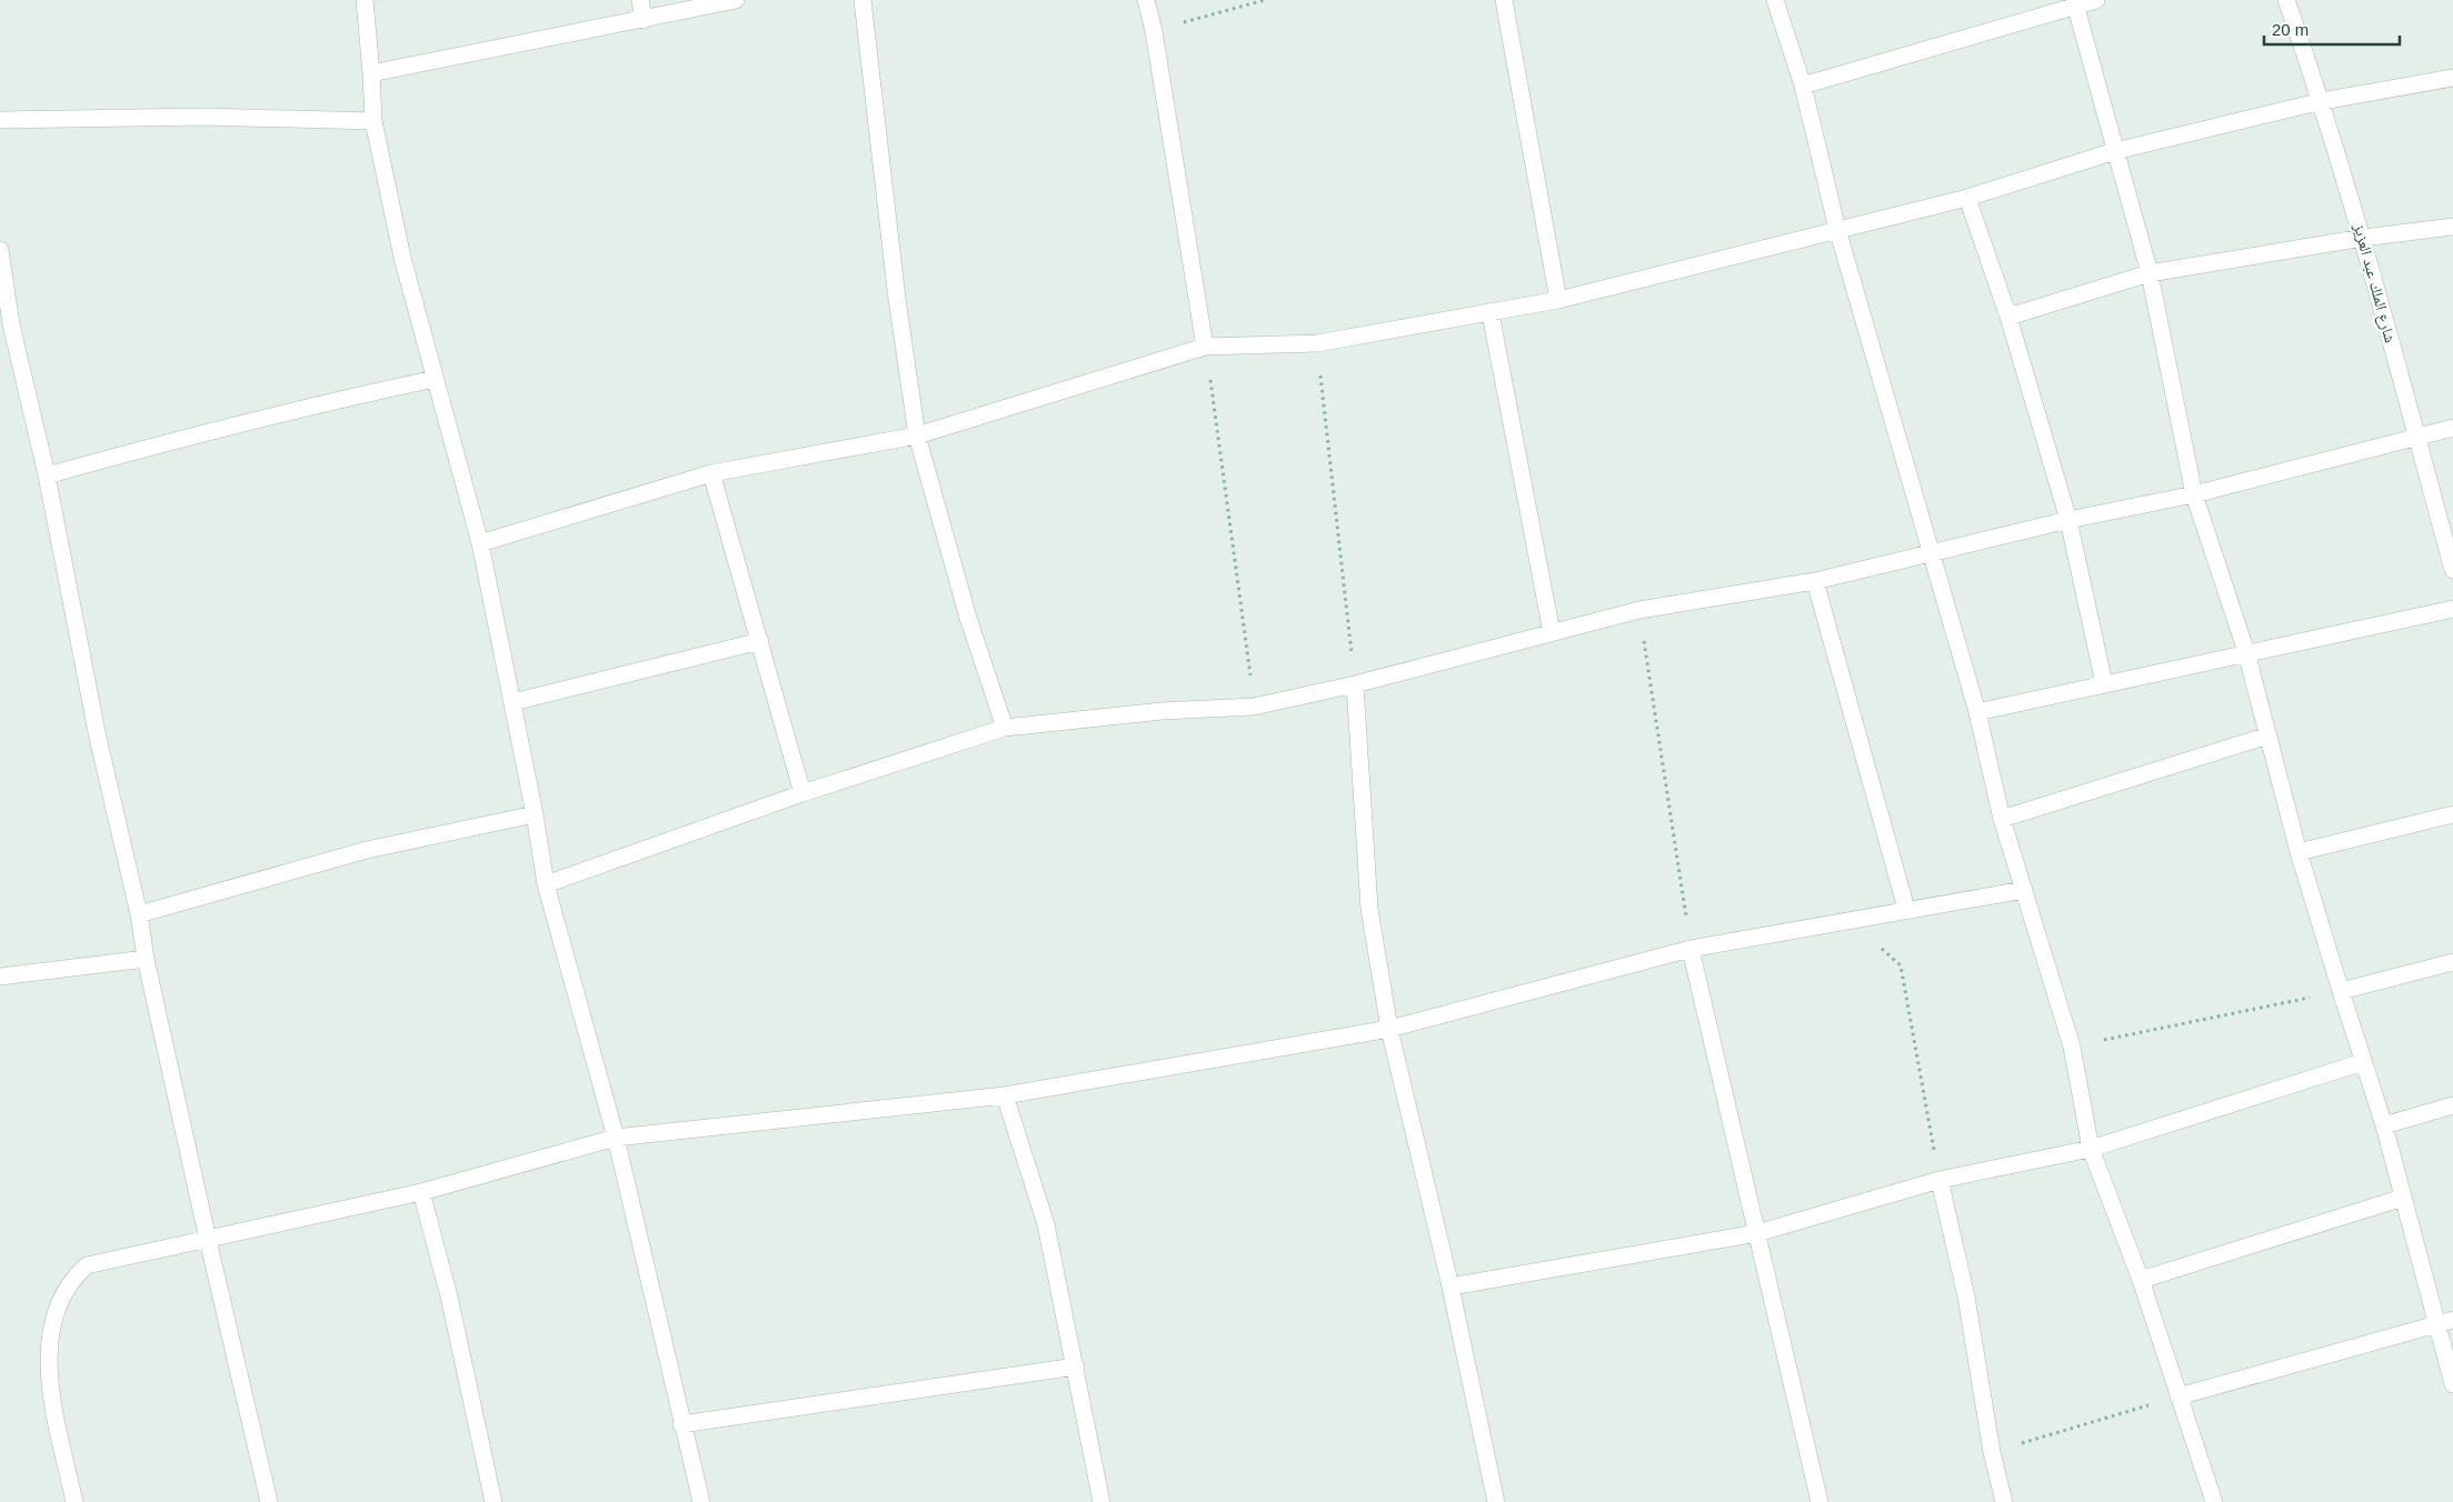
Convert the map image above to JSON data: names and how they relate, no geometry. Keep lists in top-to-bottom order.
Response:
{
  "streets": {
    "street": ["شارع الملك عبد العزيز"]
  },
  "scale_bar": "20 m"
}
